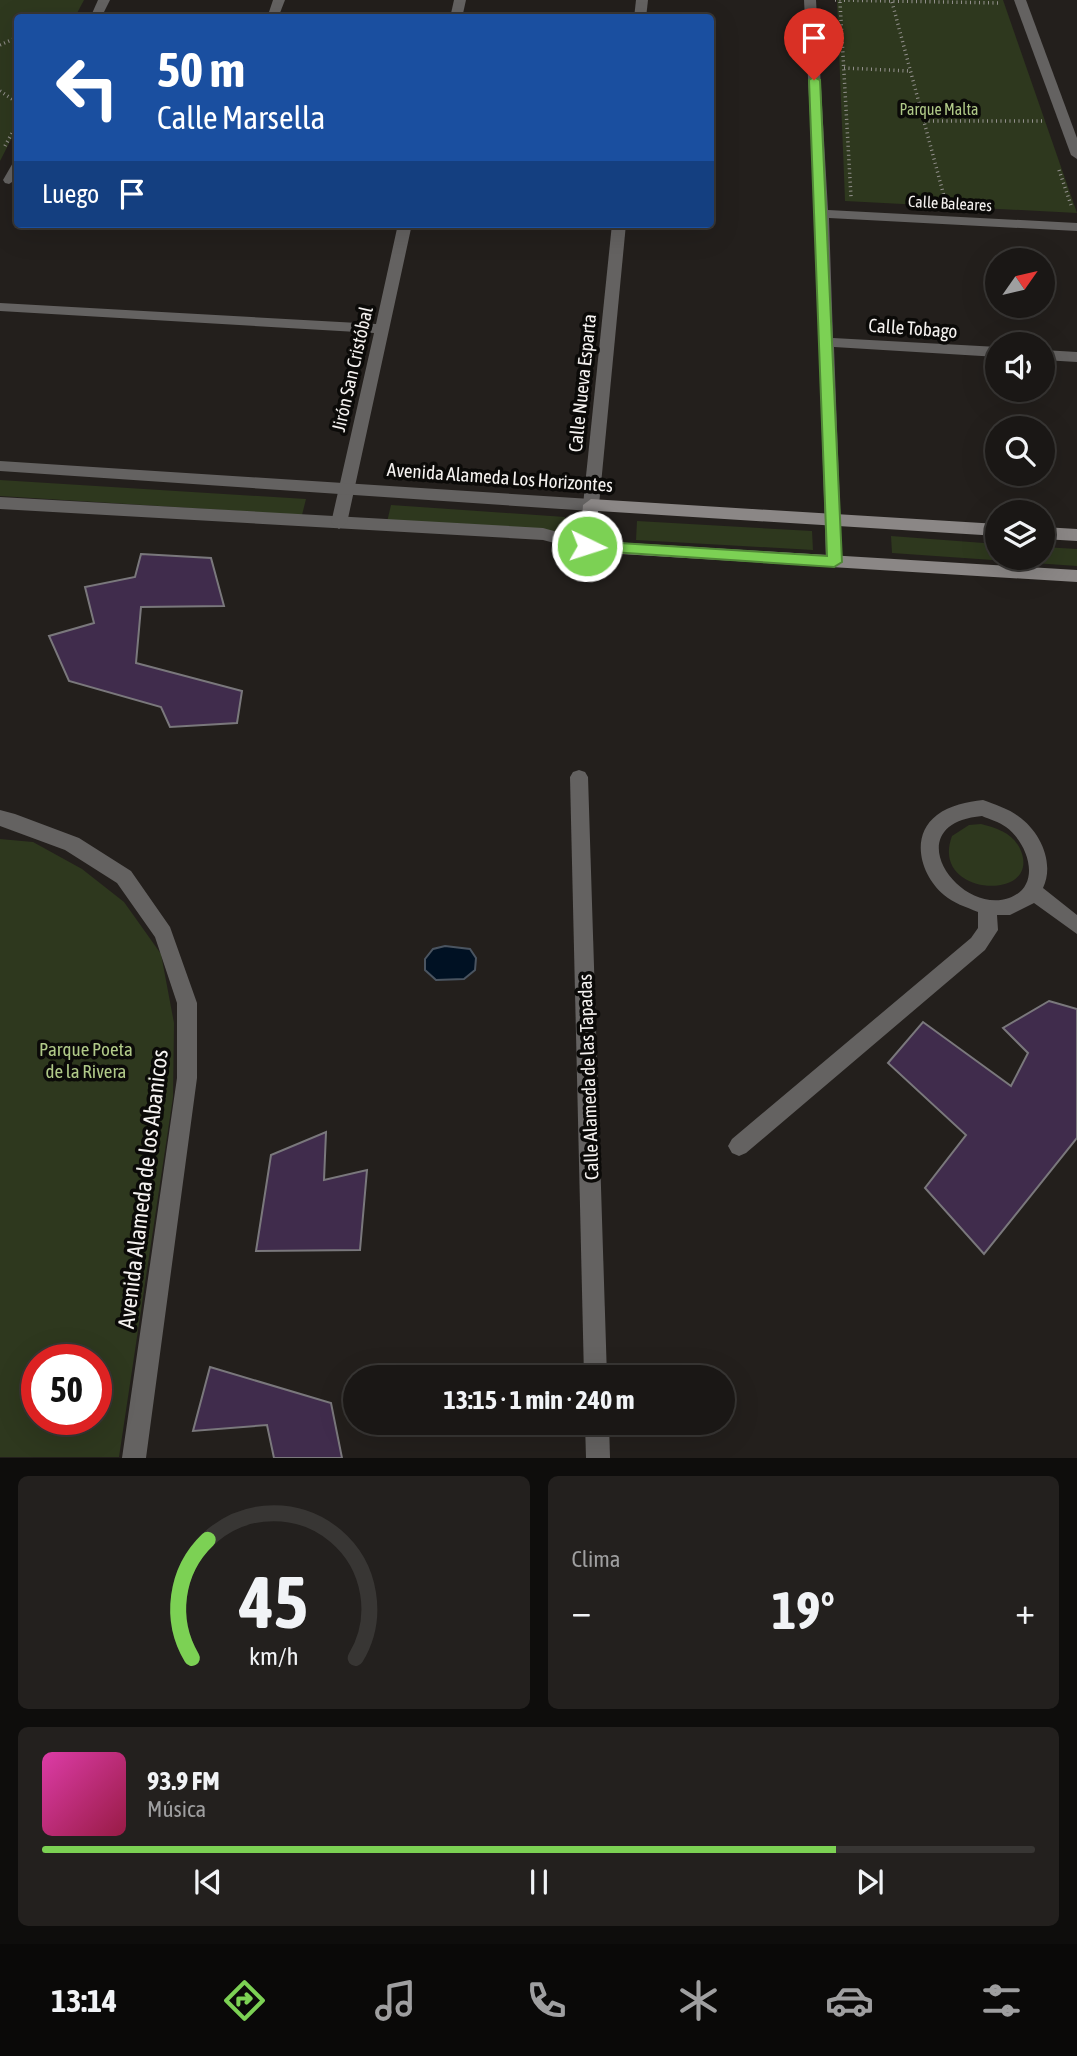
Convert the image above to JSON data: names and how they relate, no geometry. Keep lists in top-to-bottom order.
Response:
{
  "streets": {
    "main road": ["Calle Nueva Esparta", "Avenida Alameda Los Horizontes"],
    "street": [
      "Calle Baleares",
      "Calle Tobago",
      "Jirón San Cristóbal",
      "Calle Alameda de las Tapadas",
      "Avenida Alameda de los Abanicos"
    ]
  },
  "crossings": [
    ["Jirón San Cristóbal", "Avenida Alameda Los Horizontes"],
    ["Calle Nueva Esparta", "Avenida Alameda Los Horizontes"]
  ],
  "parks": ["Parque Malta", "Parque Poeta de la Rivera"],
  "north": "top right",
  "page": {
    "turn": ["50 m", "Calle Marsella"],
    "then": "Luego",
    "limit": "50",
    "trip": "13:15 · 1 min · 240 m",
    "tile": "Clima",
    "heat": ["−", "19°", "+"],
    "song": ["93.9 FM", "Música"],
    "tabs": "13:14",
    "gauge": ["45", "km/h"]
  }
}
